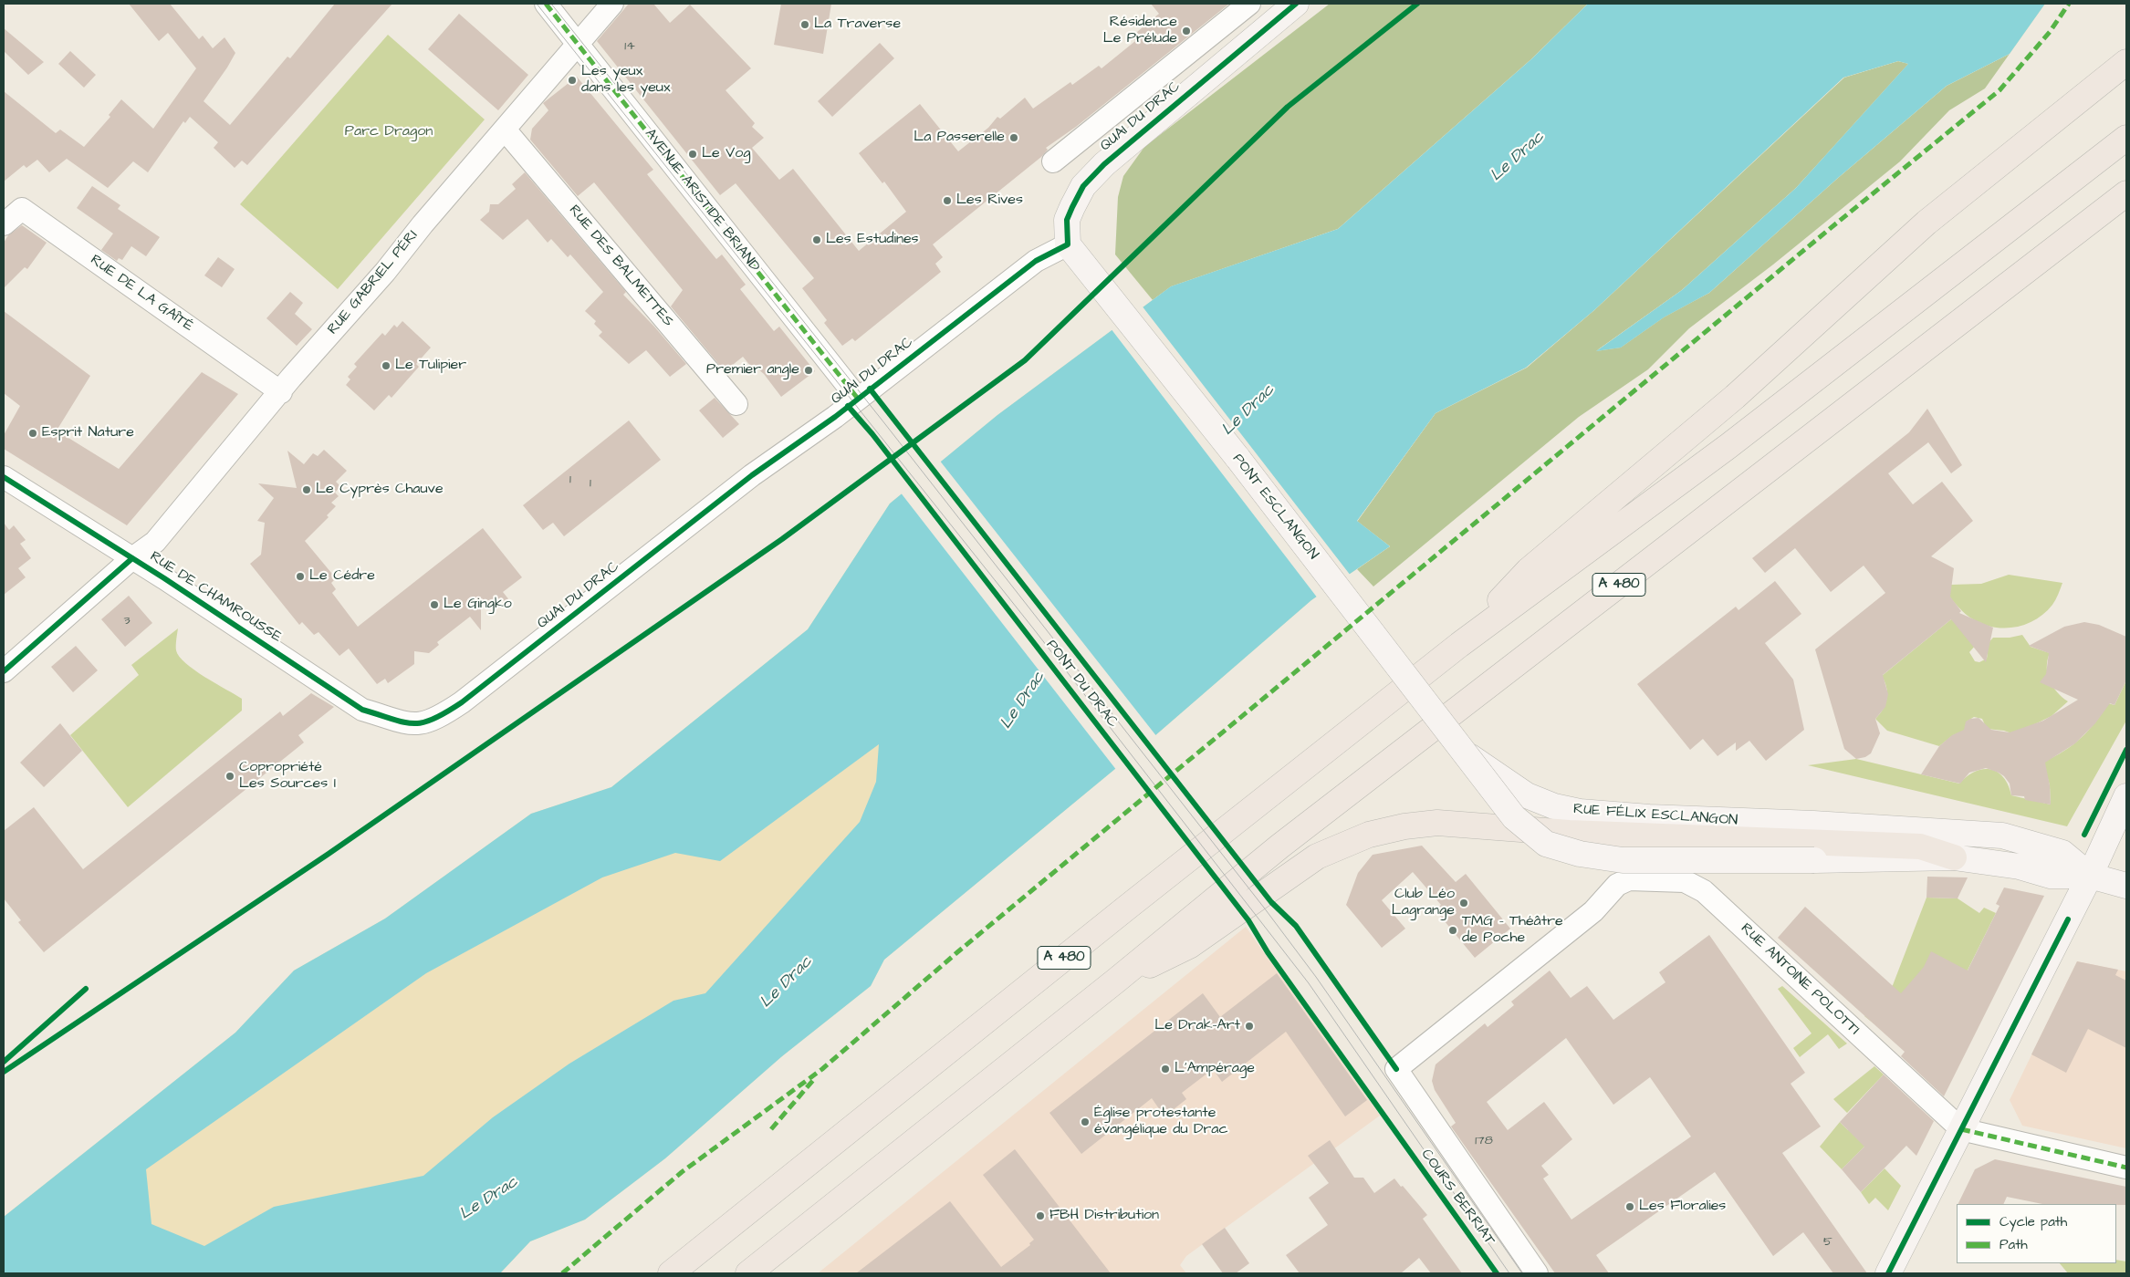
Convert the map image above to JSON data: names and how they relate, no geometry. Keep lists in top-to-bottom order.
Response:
{
  "streets": {
    "highway": ["A 480"],
    "street": [
      "QUAI DU DRAC",
      "AVENUE ARISTIDE BRIAND",
      "RUE DES BALMETTES",
      "RUE GABRIEL PÉRI",
      "RUE DE LA GAÎTÉ",
      "PONT ESCLANGON",
      "RUE DE CHAMROUSSE",
      "RUE FÉLIX ESCLANGON",
      "RUE ANTOINE POLOTTI",
      "COURS BERRIAT"
    ],
    "cycle path": ["PONT DU DRAC"]
  },
  "crossings": [
    ["QUAI DU DRAC", "AVENUE ARISTIDE BRIAND"],
    ["QUAI DU DRAC", "PONT ESCLANGON"],
    ["QUAI DU DRAC", "RUE DE CHAMROUSSE"],
    ["AVENUE ARISTIDE BRIAND", "RUE GABRIEL PÉRI"],
    ["RUE DES BALMETTES", "RUE GABRIEL PÉRI"],
    ["RUE GABRIEL PÉRI", "RUE DE LA GAÎTÉ"],
    ["RUE GABRIEL PÉRI", "RUE DE CHAMROUSSE"],
    ["PONT ESCLANGON", "RUE FÉLIX ESCLANGON"],
    ["RUE ANTOINE POLOTTI", "COURS BERRIAT"]
  ],
  "water": ["Le Drac"],
  "parks": ["Parc Dragon"],
  "places": [
    "La Traverse",
    "Résidence Le Prélude",
    "Les yeux dans les yeux",
    "La Passerelle",
    "Le Vog",
    "Les Rives",
    "Les Estudines",
    "Le Tulipier",
    "Premier angle",
    "Esprit Nature",
    "Le Cyprès Chauve",
    "Le Cédre",
    "Le Gingko",
    "Copropriété Les Sources I",
    "Club Léo Lagrange",
    "TMG - Théâtre de Poche",
    "Le Drak-Art",
    "L'Ampérage",
    "Église protestante évangélique du Drac",
    "Les Floralies",
    "FBH Distribution"
  ],
  "house_numbers": [
    "14",
    "1",
    "1",
    "3",
    "178",
    "5"
  ],
  "legend": ["Cycle path", "Path"]
}
